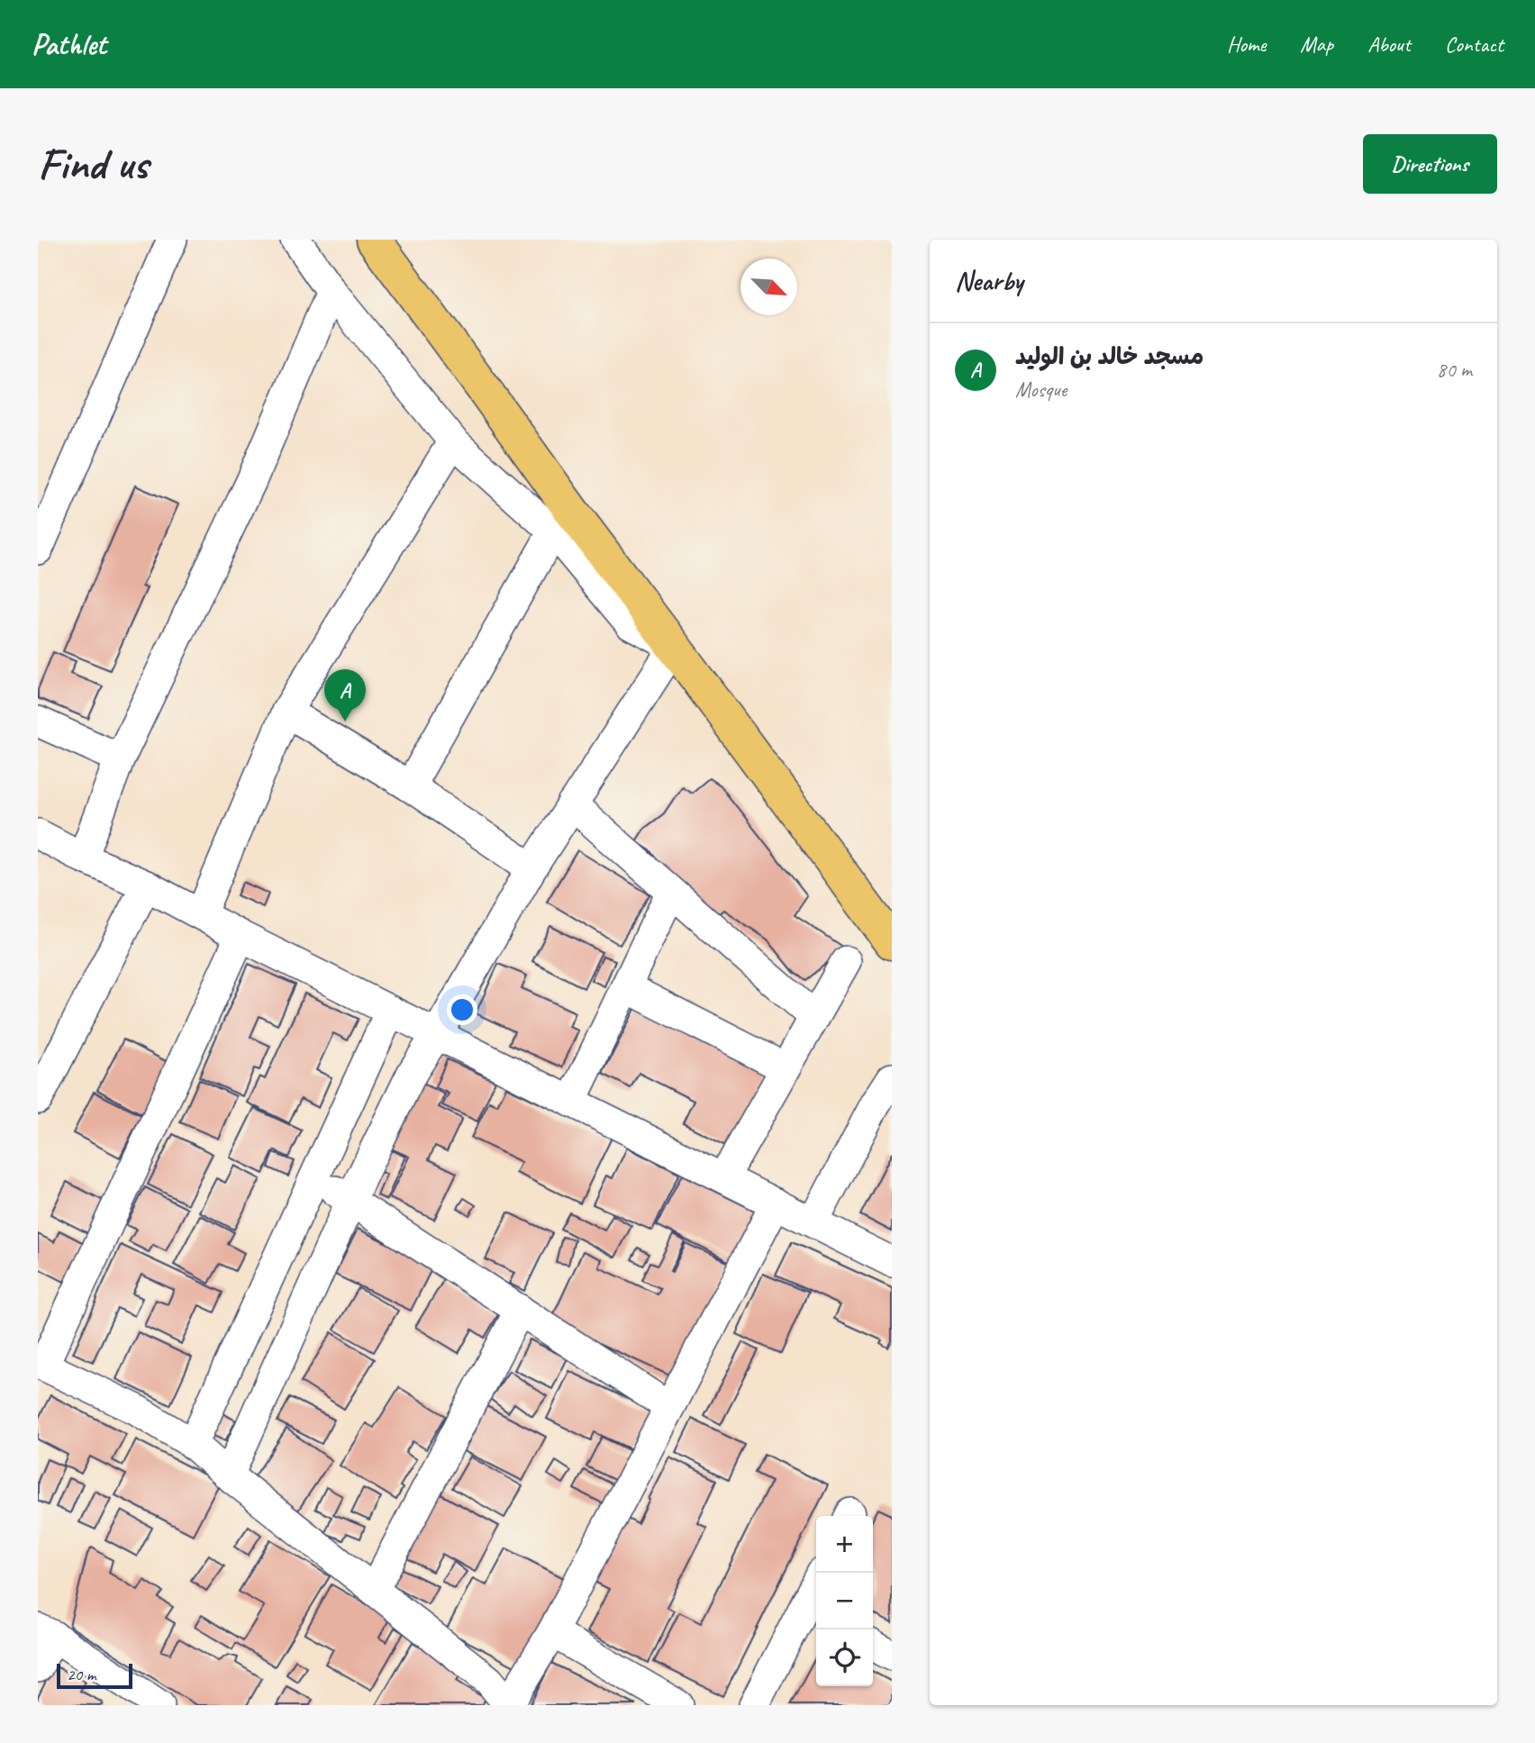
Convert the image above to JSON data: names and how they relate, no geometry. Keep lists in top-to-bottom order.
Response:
{
  "scale_bar": "20 m",
  "north": "bottom right",
  "page": {
    "header": "Pathlet",
    "nav": [
      "Home",
      "Map",
      "About",
      "Contact"
    ],
    "buttons": "Directions",
    "title": "Find us",
    "heading": "Nearby",
    "list": [
      {
        "mark": "A",
        "name": "مسجد خالد بن الوليد",
        "note": "Mosque",
        "value": "80 m"
      }
    ],
    "pins": "A",
    "map_buttons": ["+", "−"],
    "scale": "20 m"
  }
}
